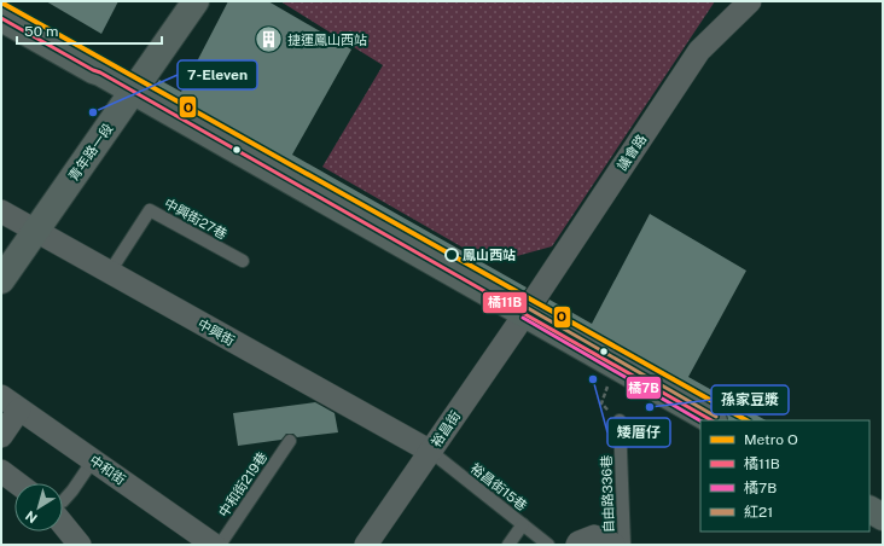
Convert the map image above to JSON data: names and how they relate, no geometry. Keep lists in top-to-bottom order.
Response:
{
  "streets": {
    "street": [
      "青年路一段",
      "議會路",
      "中興街",
      "裕昌街",
      "中和街"
    ],
    "lane": [
      "中興街27巷",
      "中和街219巷",
      "裕昌街15巷",
      "自由路336巷"
    ]
  },
  "crossings": [
    ["青年路一段", "中興街"],
    ["議會路", "裕昌街"],
    ["中興街27巷", "中興街"],
    ["中興街", "裕昌街"],
    ["中興街", "裕昌街15巷"],
    ["裕昌街", "裕昌街15巷"]
  ],
  "places": {
    "building": ["捷運鳳山西站"],
    "other": [
      "7-Eleven",
      "鳳山西站",
      "矮厝仔",
      "孫家豆漿"
    ]
  },
  "lines": [
    "metro line O",
    "transit line 橘11B",
    "transit line 紅21",
    "transit line 橘7B"
  ],
  "legend": [
    "Metro O",
    "橘11B",
    "橘7B",
    "紅21"
  ],
  "scale_bar": "50 m",
  "north": "bottom left"
}
